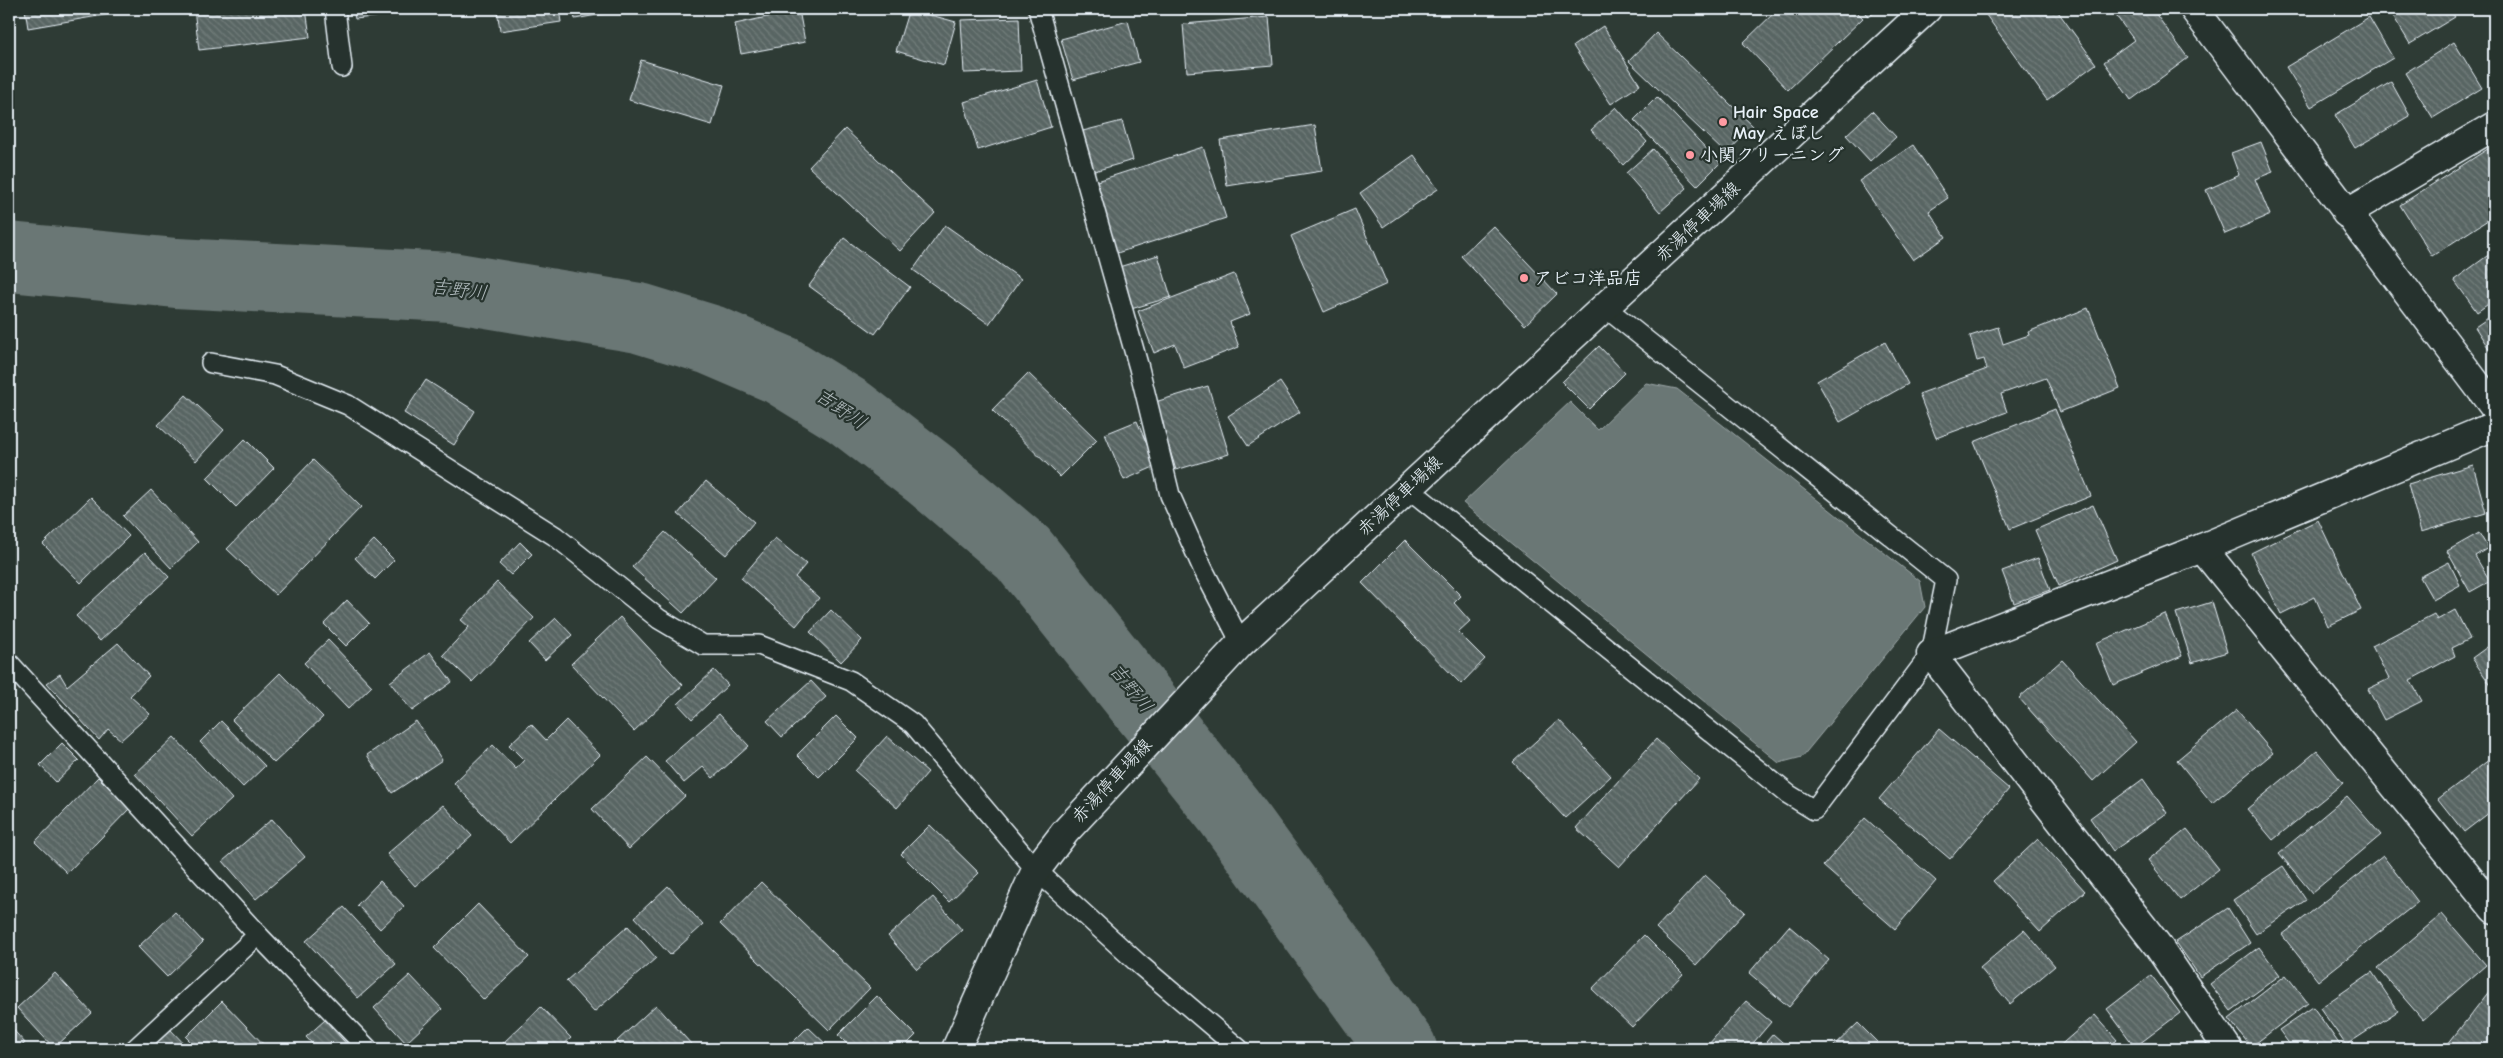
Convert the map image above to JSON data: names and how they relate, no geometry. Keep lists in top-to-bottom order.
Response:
{
  "streets": {
    "street": ["赤湯停車場線"]
  },
  "water": ["吉野川"],
  "places": ["Hair Space May えぼし", "小関クリーニング", "アビコ洋品店"]
}
